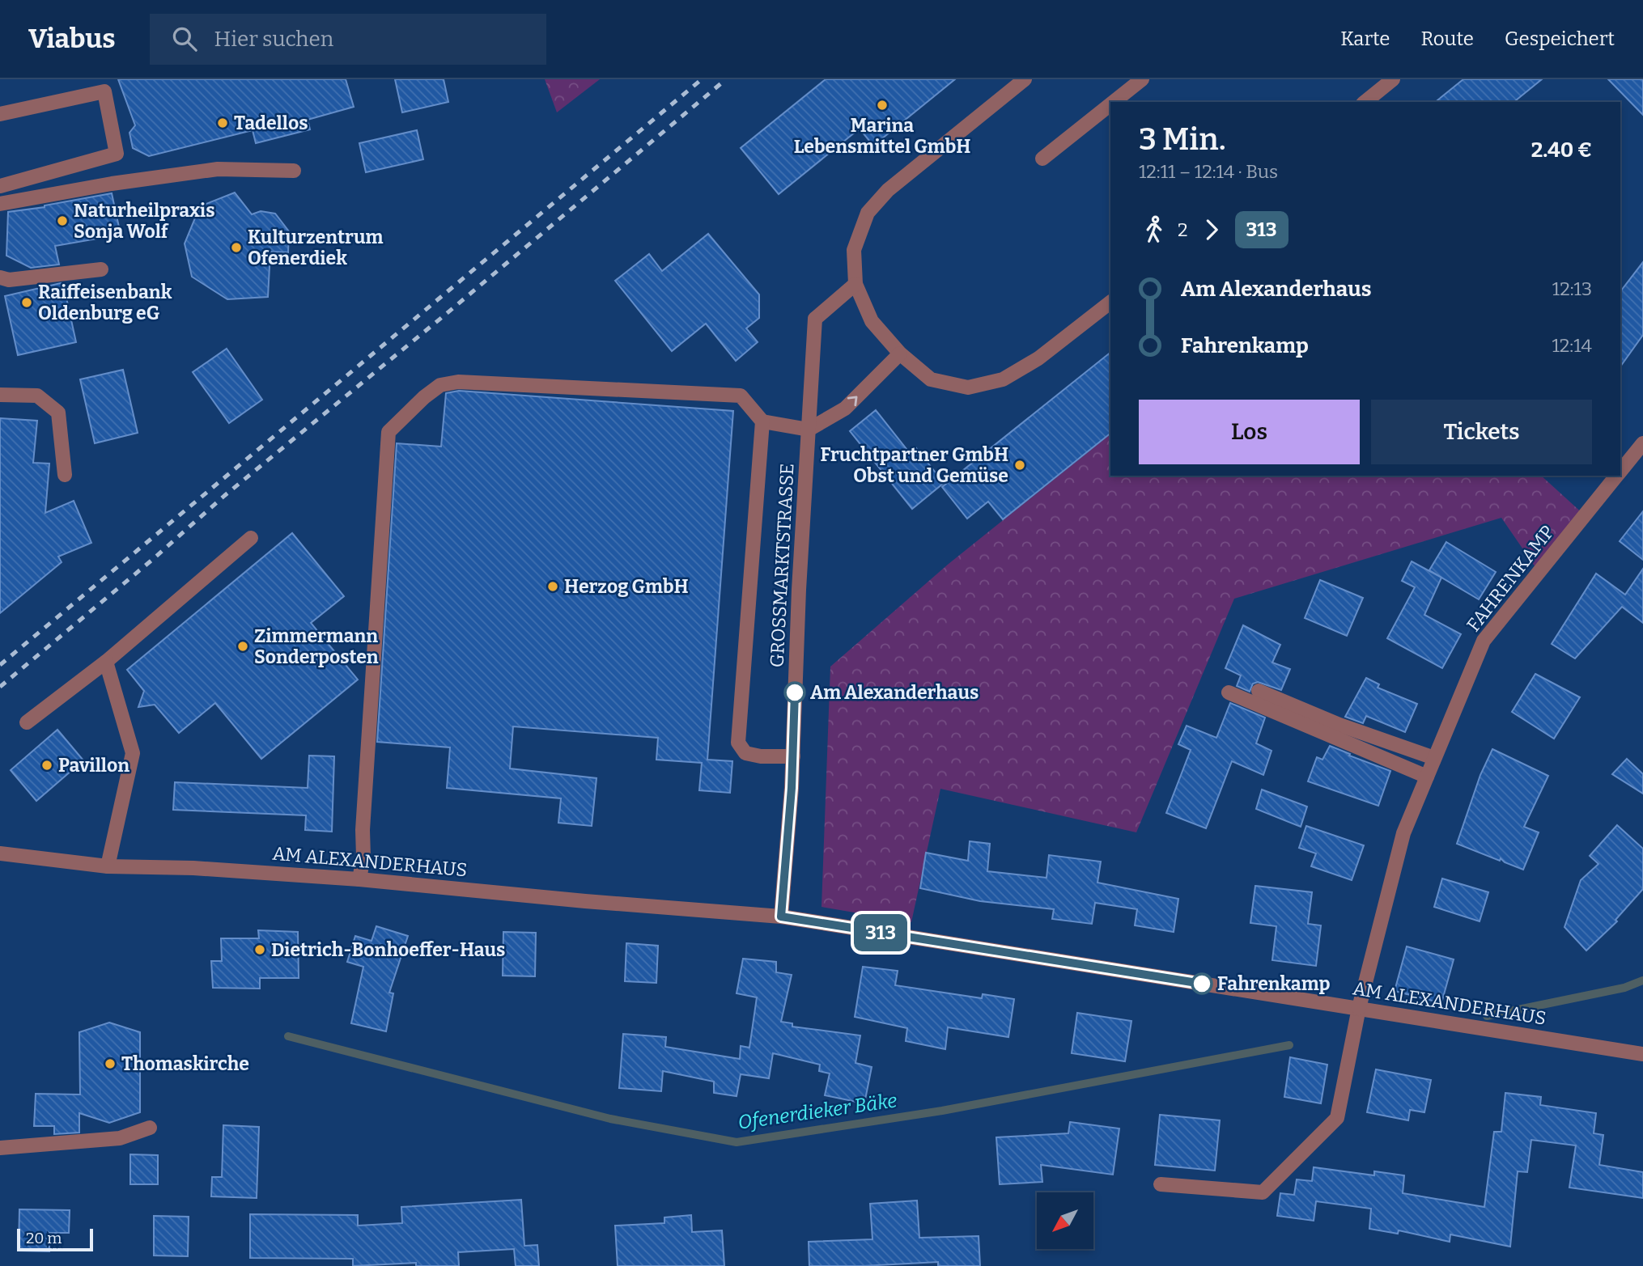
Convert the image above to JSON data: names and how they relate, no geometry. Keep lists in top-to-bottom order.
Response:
{
  "streets": {
    "street": ["GROSSMARKTSTRASSE", "FAHRENKAMP", "AM ALEXANDERHAUS"]
  },
  "crossings": [
    ["GROSSMARKTSTRASSE", "AM ALEXANDERHAUS"],
    ["FAHRENKAMP", "AM ALEXANDERHAUS"]
  ],
  "water": ["Ofenerdieker Bäke"],
  "places": [
    "Marina Lebensmittel GmbH",
    "Tadellos",
    "Naturheilpraxis Sonja Wolf",
    "Kulturzentrum Ofenerdiek",
    "Raiffeisenbank Oldenburg eG",
    "Fruchtpartner GmbH Obst und Gemüse",
    "Herzog GmbH",
    "Zimmermann Sonderposten",
    "Am Alexanderhaus",
    "Pavillon",
    "Dietrich-Bonhoeffer-Haus",
    "Fahrenkamp",
    "Thomaskirche"
  ],
  "lines": ["bus line 313"],
  "scale_bar": "20 m",
  "north": "bottom left",
  "page": {
    "header": "Viabus",
    "search": "Hier suchen",
    "nav": ["Karte", "Route", "Gespeichert"],
    "on_map": "313",
    "heading": ["3 Min.", "12:11 – 12:14 · Bus", "2.40 €"],
    "legs": ["2", "313"],
    "list": [
      {
        "name": "Am Alexanderhaus",
        "value": "12:13"
      },
      {
        "name": "Fahrenkamp",
        "value": "12:14"
      }
    ],
    "buttons": ["Los", "Tickets"],
    "scale": "20 m"
  }
}
